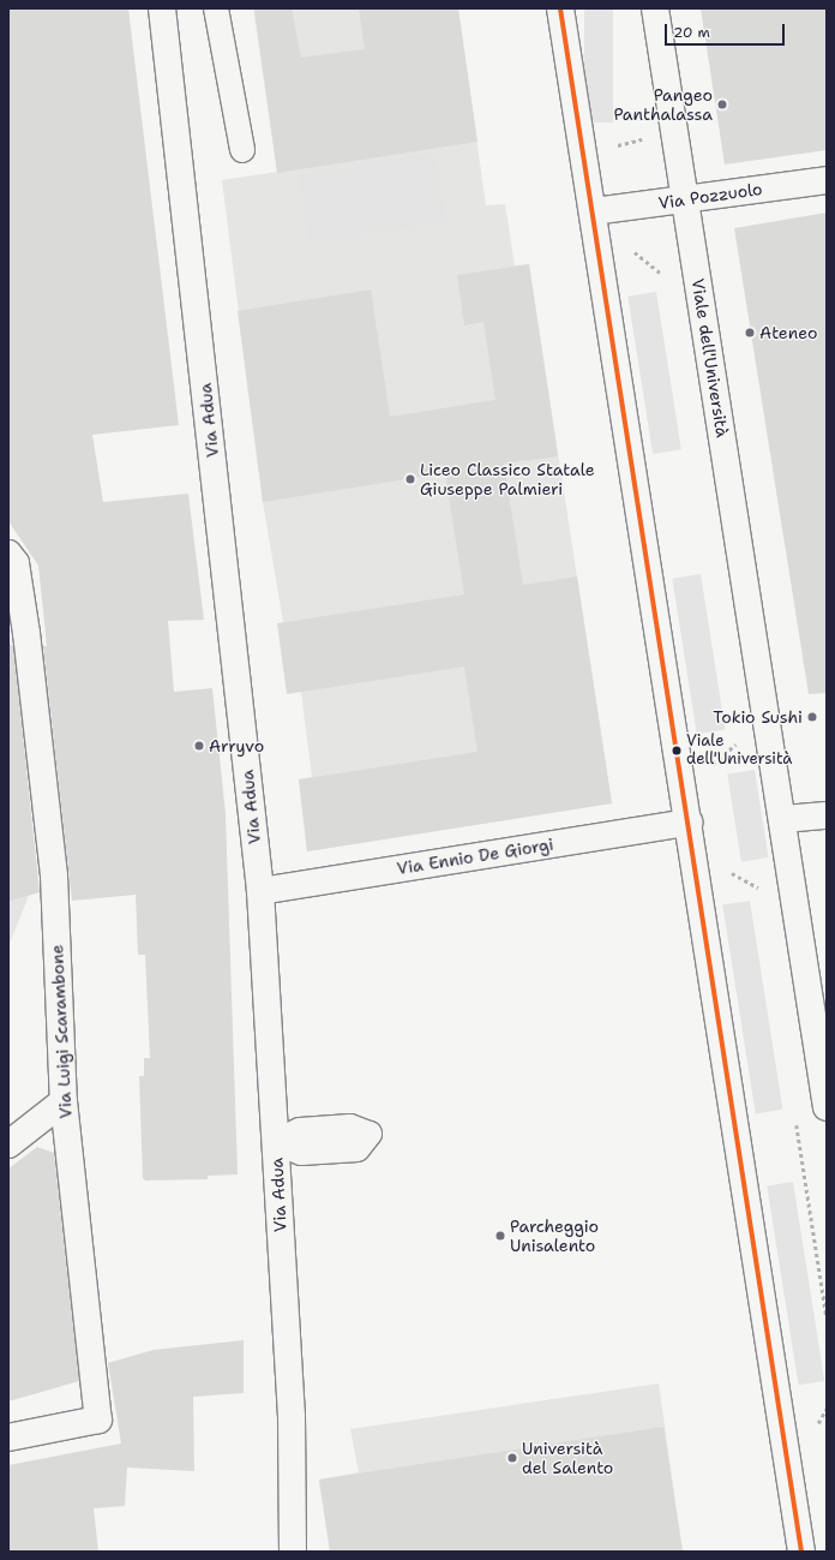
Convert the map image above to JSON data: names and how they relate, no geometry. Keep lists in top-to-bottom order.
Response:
{
  "streets": {
    "street": [
      "Via Pozzuolo",
      "Viale dell'Università",
      "Via Adua",
      "Via Ennio De Giorgi",
      "Via Luigi Scarambone"
    ]
  },
  "crossings": [
    ["Via Pozzuolo", "Viale dell'Università"],
    ["Via Adua", "Via Ennio De Giorgi"]
  ],
  "places": [
    "Pangeo Panthalassa",
    "Ateneo",
    "Liceo Classico Statale Giuseppe Palmieri",
    "Tokio Sushi",
    "Arryvo",
    "Viale dell'Università",
    "Parcheggio Unisalento",
    "Università del Salento"
  ],
  "scale_bar": "20 m"
}
